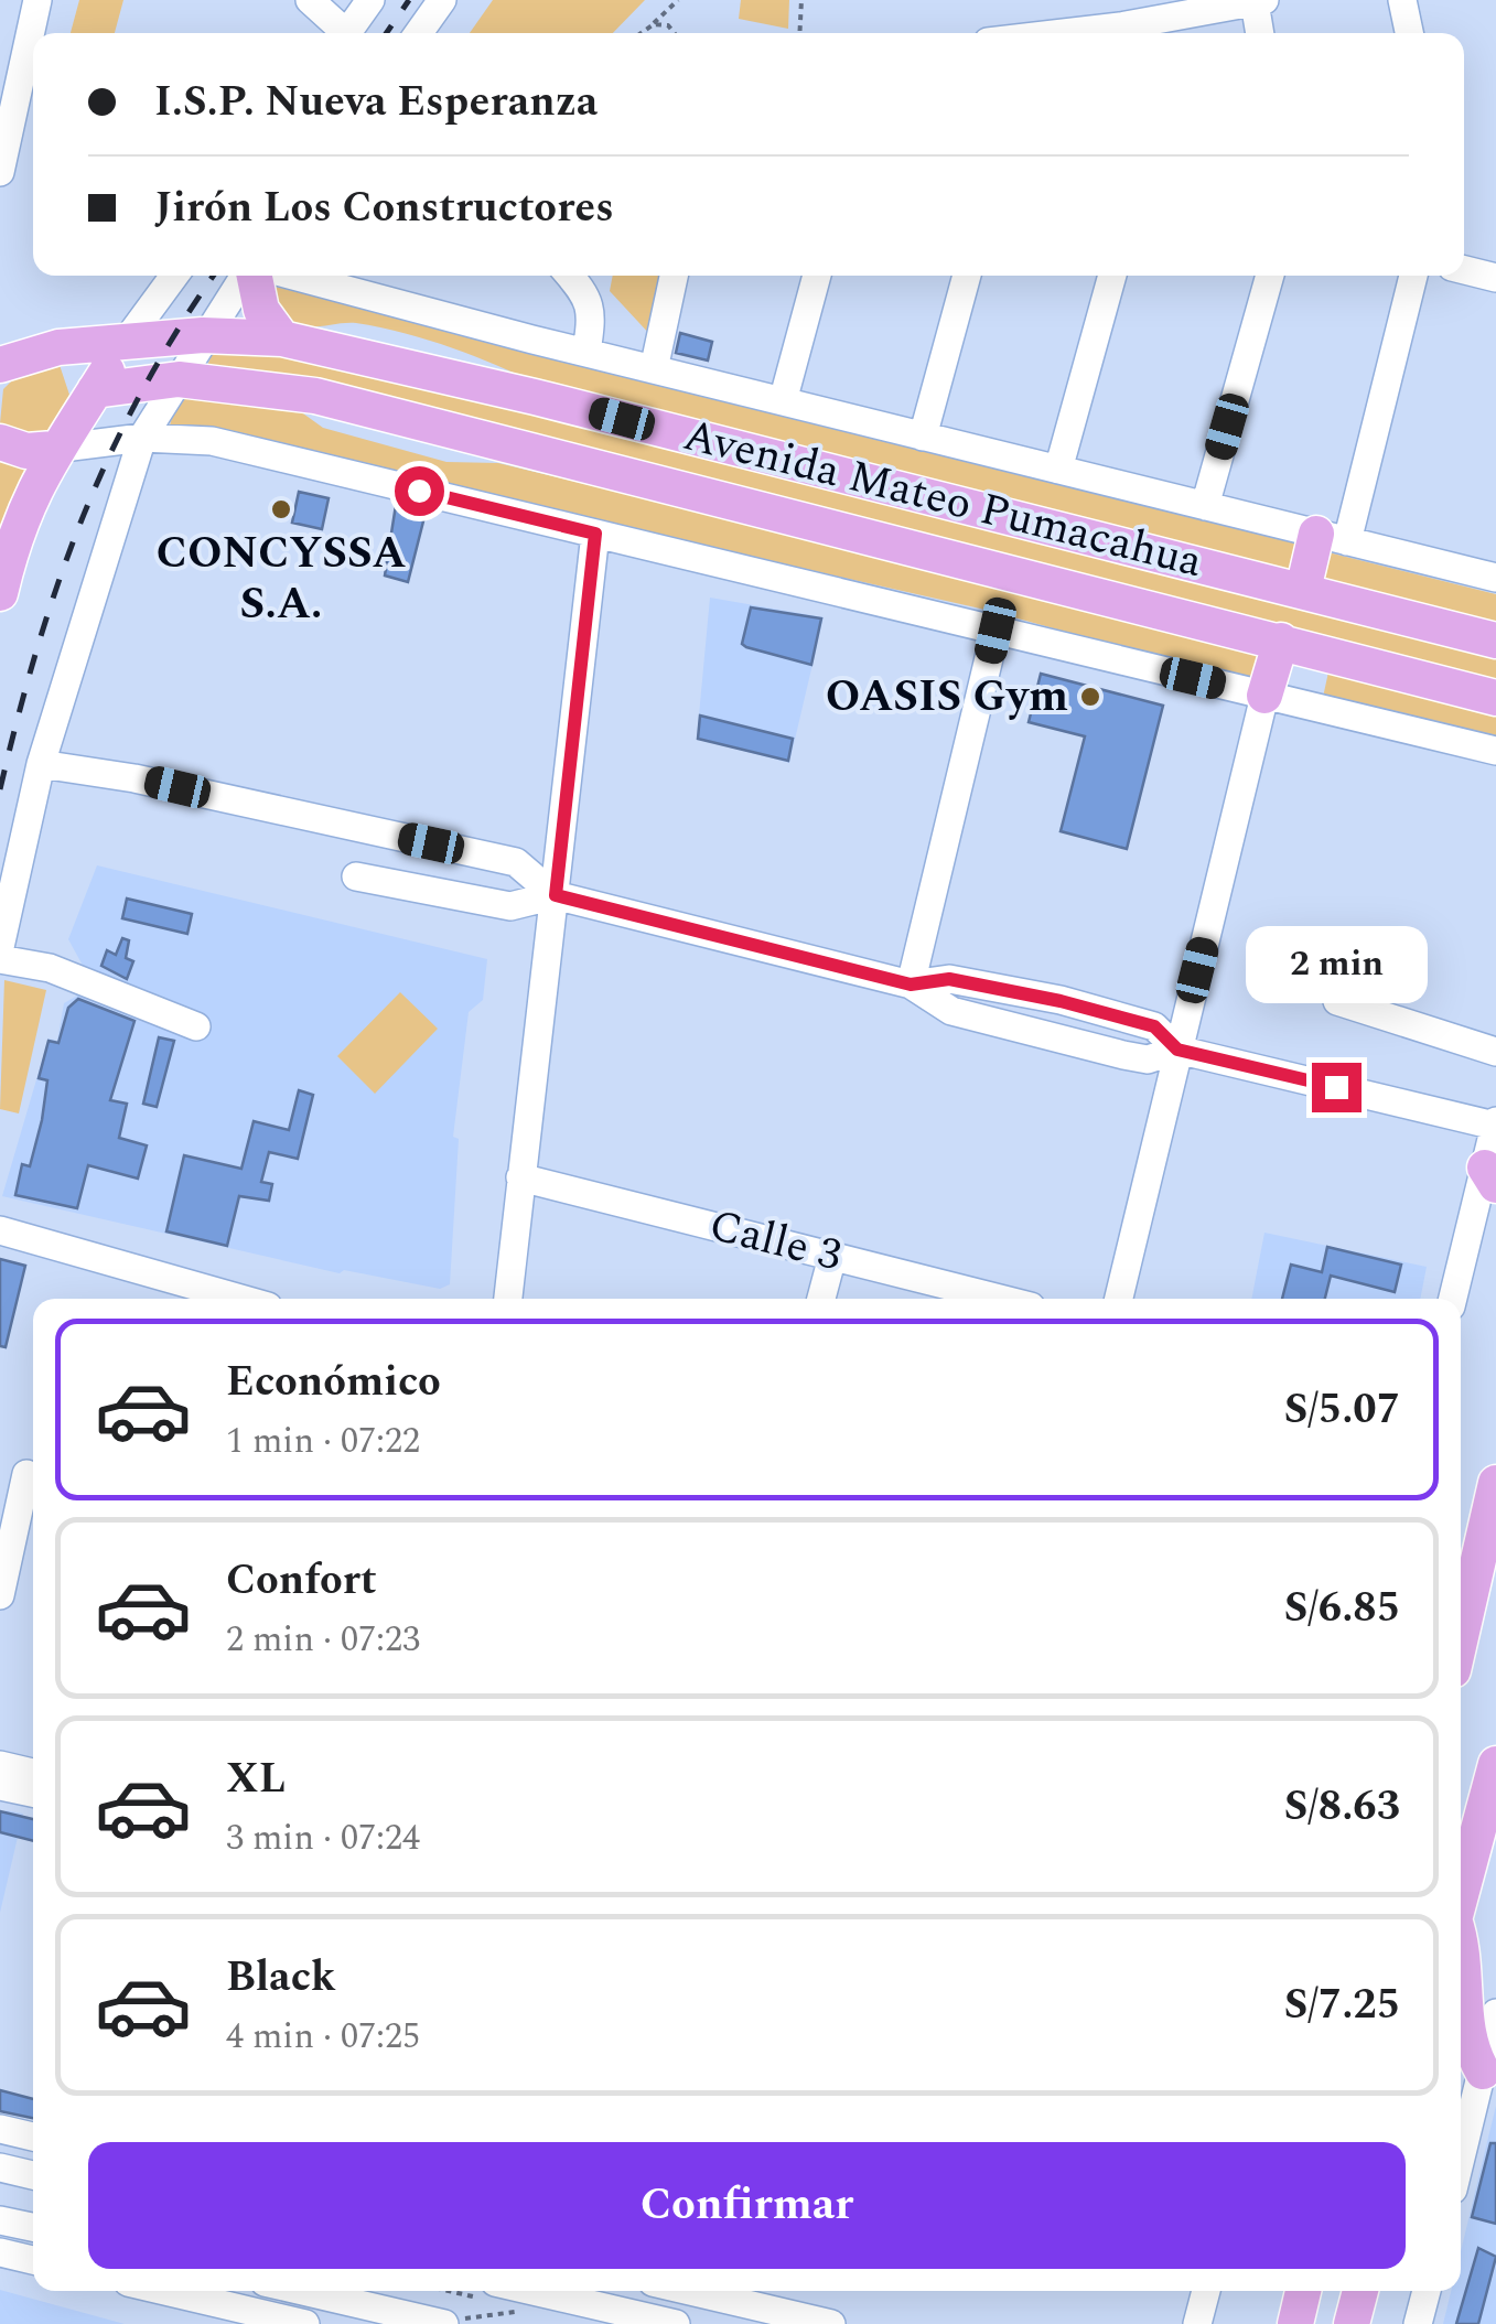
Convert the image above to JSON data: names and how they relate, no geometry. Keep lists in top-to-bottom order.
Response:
{
  "streets": {
    "main road": ["Avenida Mateo Pumacahua"],
    "street": ["Calle 3"]
  },
  "places": ["CONCYSSA S.A.", "OASIS Gym"],
  "page": {
    "banner": ["I.S.P. Nueva Esperanza", "Jirón Los Constructores"],
    "bubble": "2 min",
    "list": [
      {
        "name": "Económico",
        "note": "1 min · 07:22",
        "value": "S/5.07"
      },
      {
        "name": "Confort",
        "note": "2 min · 07:23",
        "value": "S/6.85"
      },
      {
        "name": "XL",
        "note": "3 min · 07:24",
        "value": "S/8.63"
      },
      {
        "name": "Black",
        "note": "4 min · 07:25",
        "value": "S/7.25"
      }
    ],
    "buttons": "Confirmar"
  }
}
